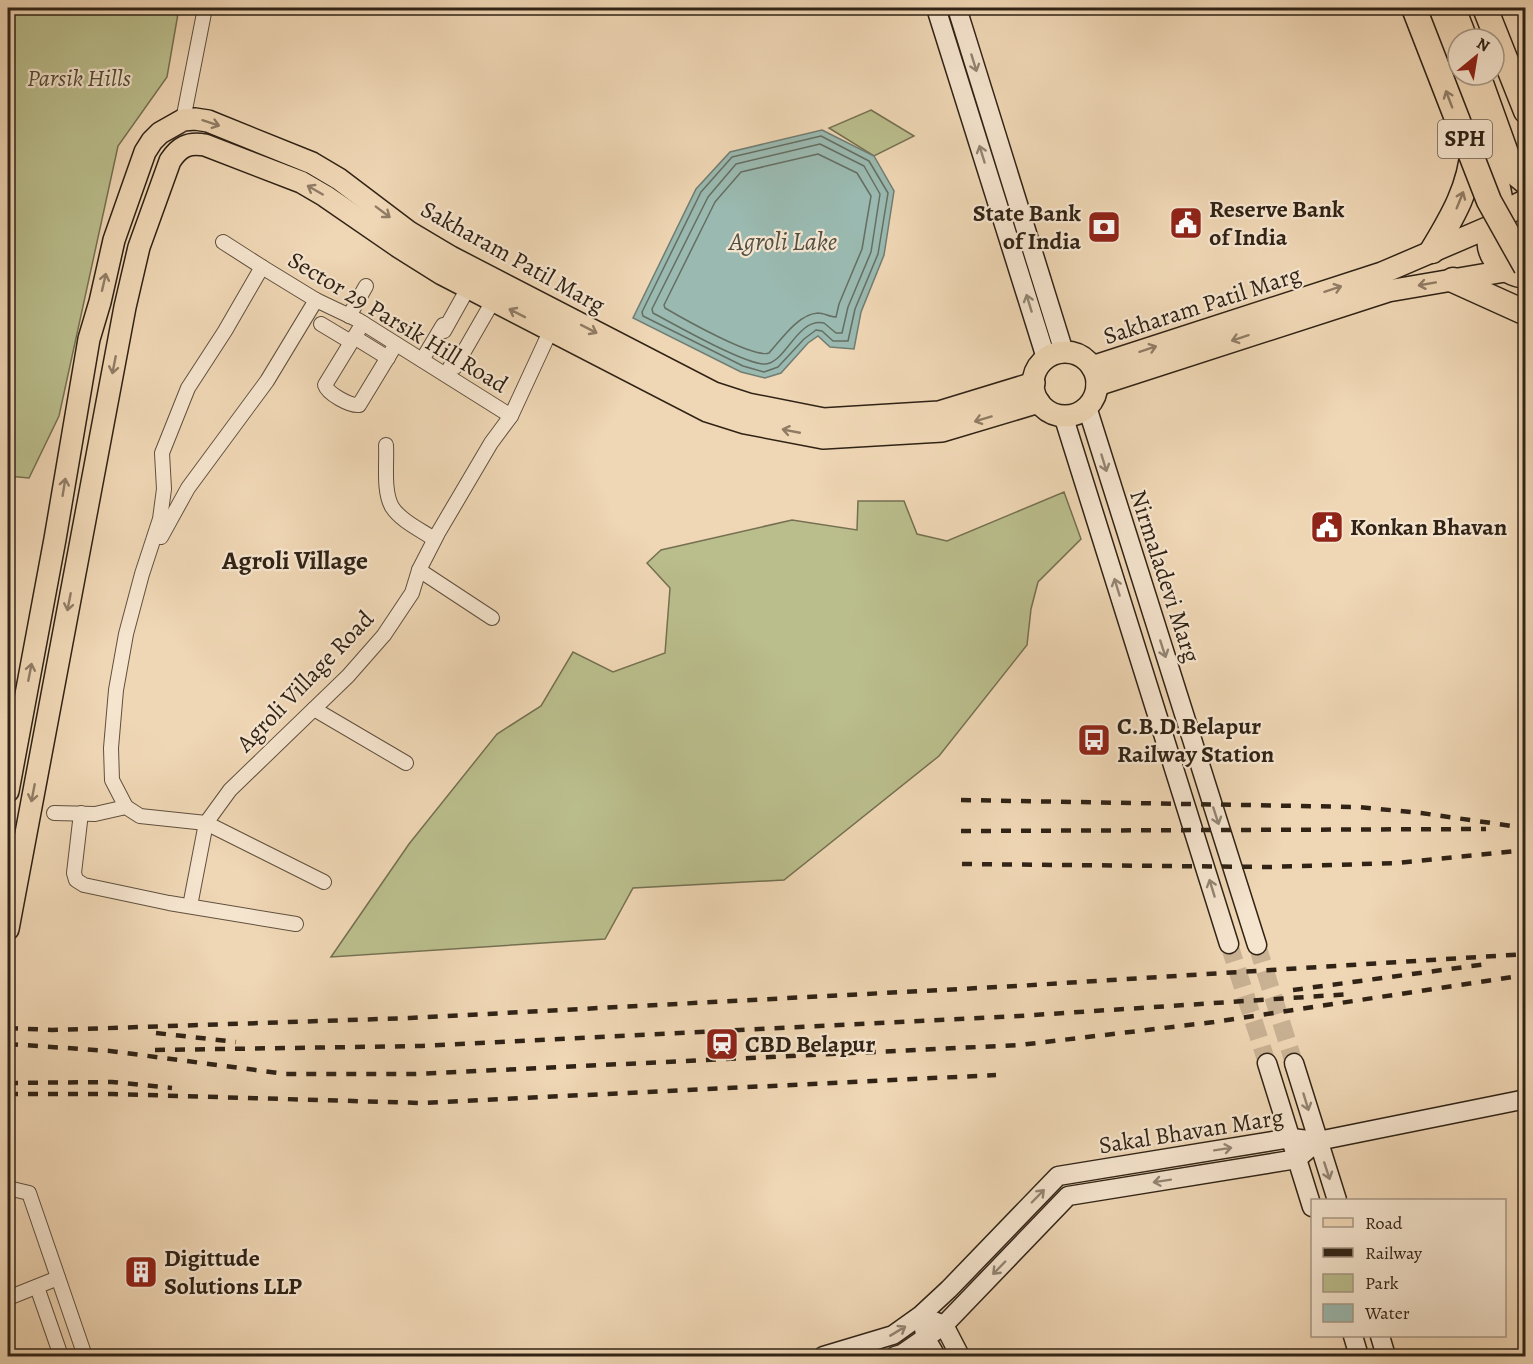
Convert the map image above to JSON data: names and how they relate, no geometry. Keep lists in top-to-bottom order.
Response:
{
  "streets": {
    "highway": ["SPH"],
    "main road": ["Sakharam Patil Marg", "Nirmaladevi Marg", "Sakal Bhavan Marg"],
    "street": ["Sector 29 Parsik Hill Road", "Agroli Village Road"]
  },
  "crossings": [
    ["SPH", "Sakharam Patil Marg"],
    ["Sakharam Patil Marg", "Nirmaladevi Marg"],
    ["Sakharam Patil Marg", "Agroli Village Road"],
    ["Sector 29 Parsik Hill Road", "Agroli Village Road"]
  ],
  "districts": ["Agroli Village"],
  "water": ["Agroli Lake"],
  "parks": ["Parsik Hills"],
  "places": {
    "public building": ["Reserve Bank of India", "Konkan Bhavan"],
    "bank": ["State Bank of India"],
    "bus stop": ["C.B.D.Belapur Railway Station"],
    "station": ["CBD Belapur"],
    "building": ["Digittude Solutions LLP"]
  },
  "legend": [
    "Road",
    "Railway",
    "Park",
    "Water"
  ],
  "north": "top right"
}
